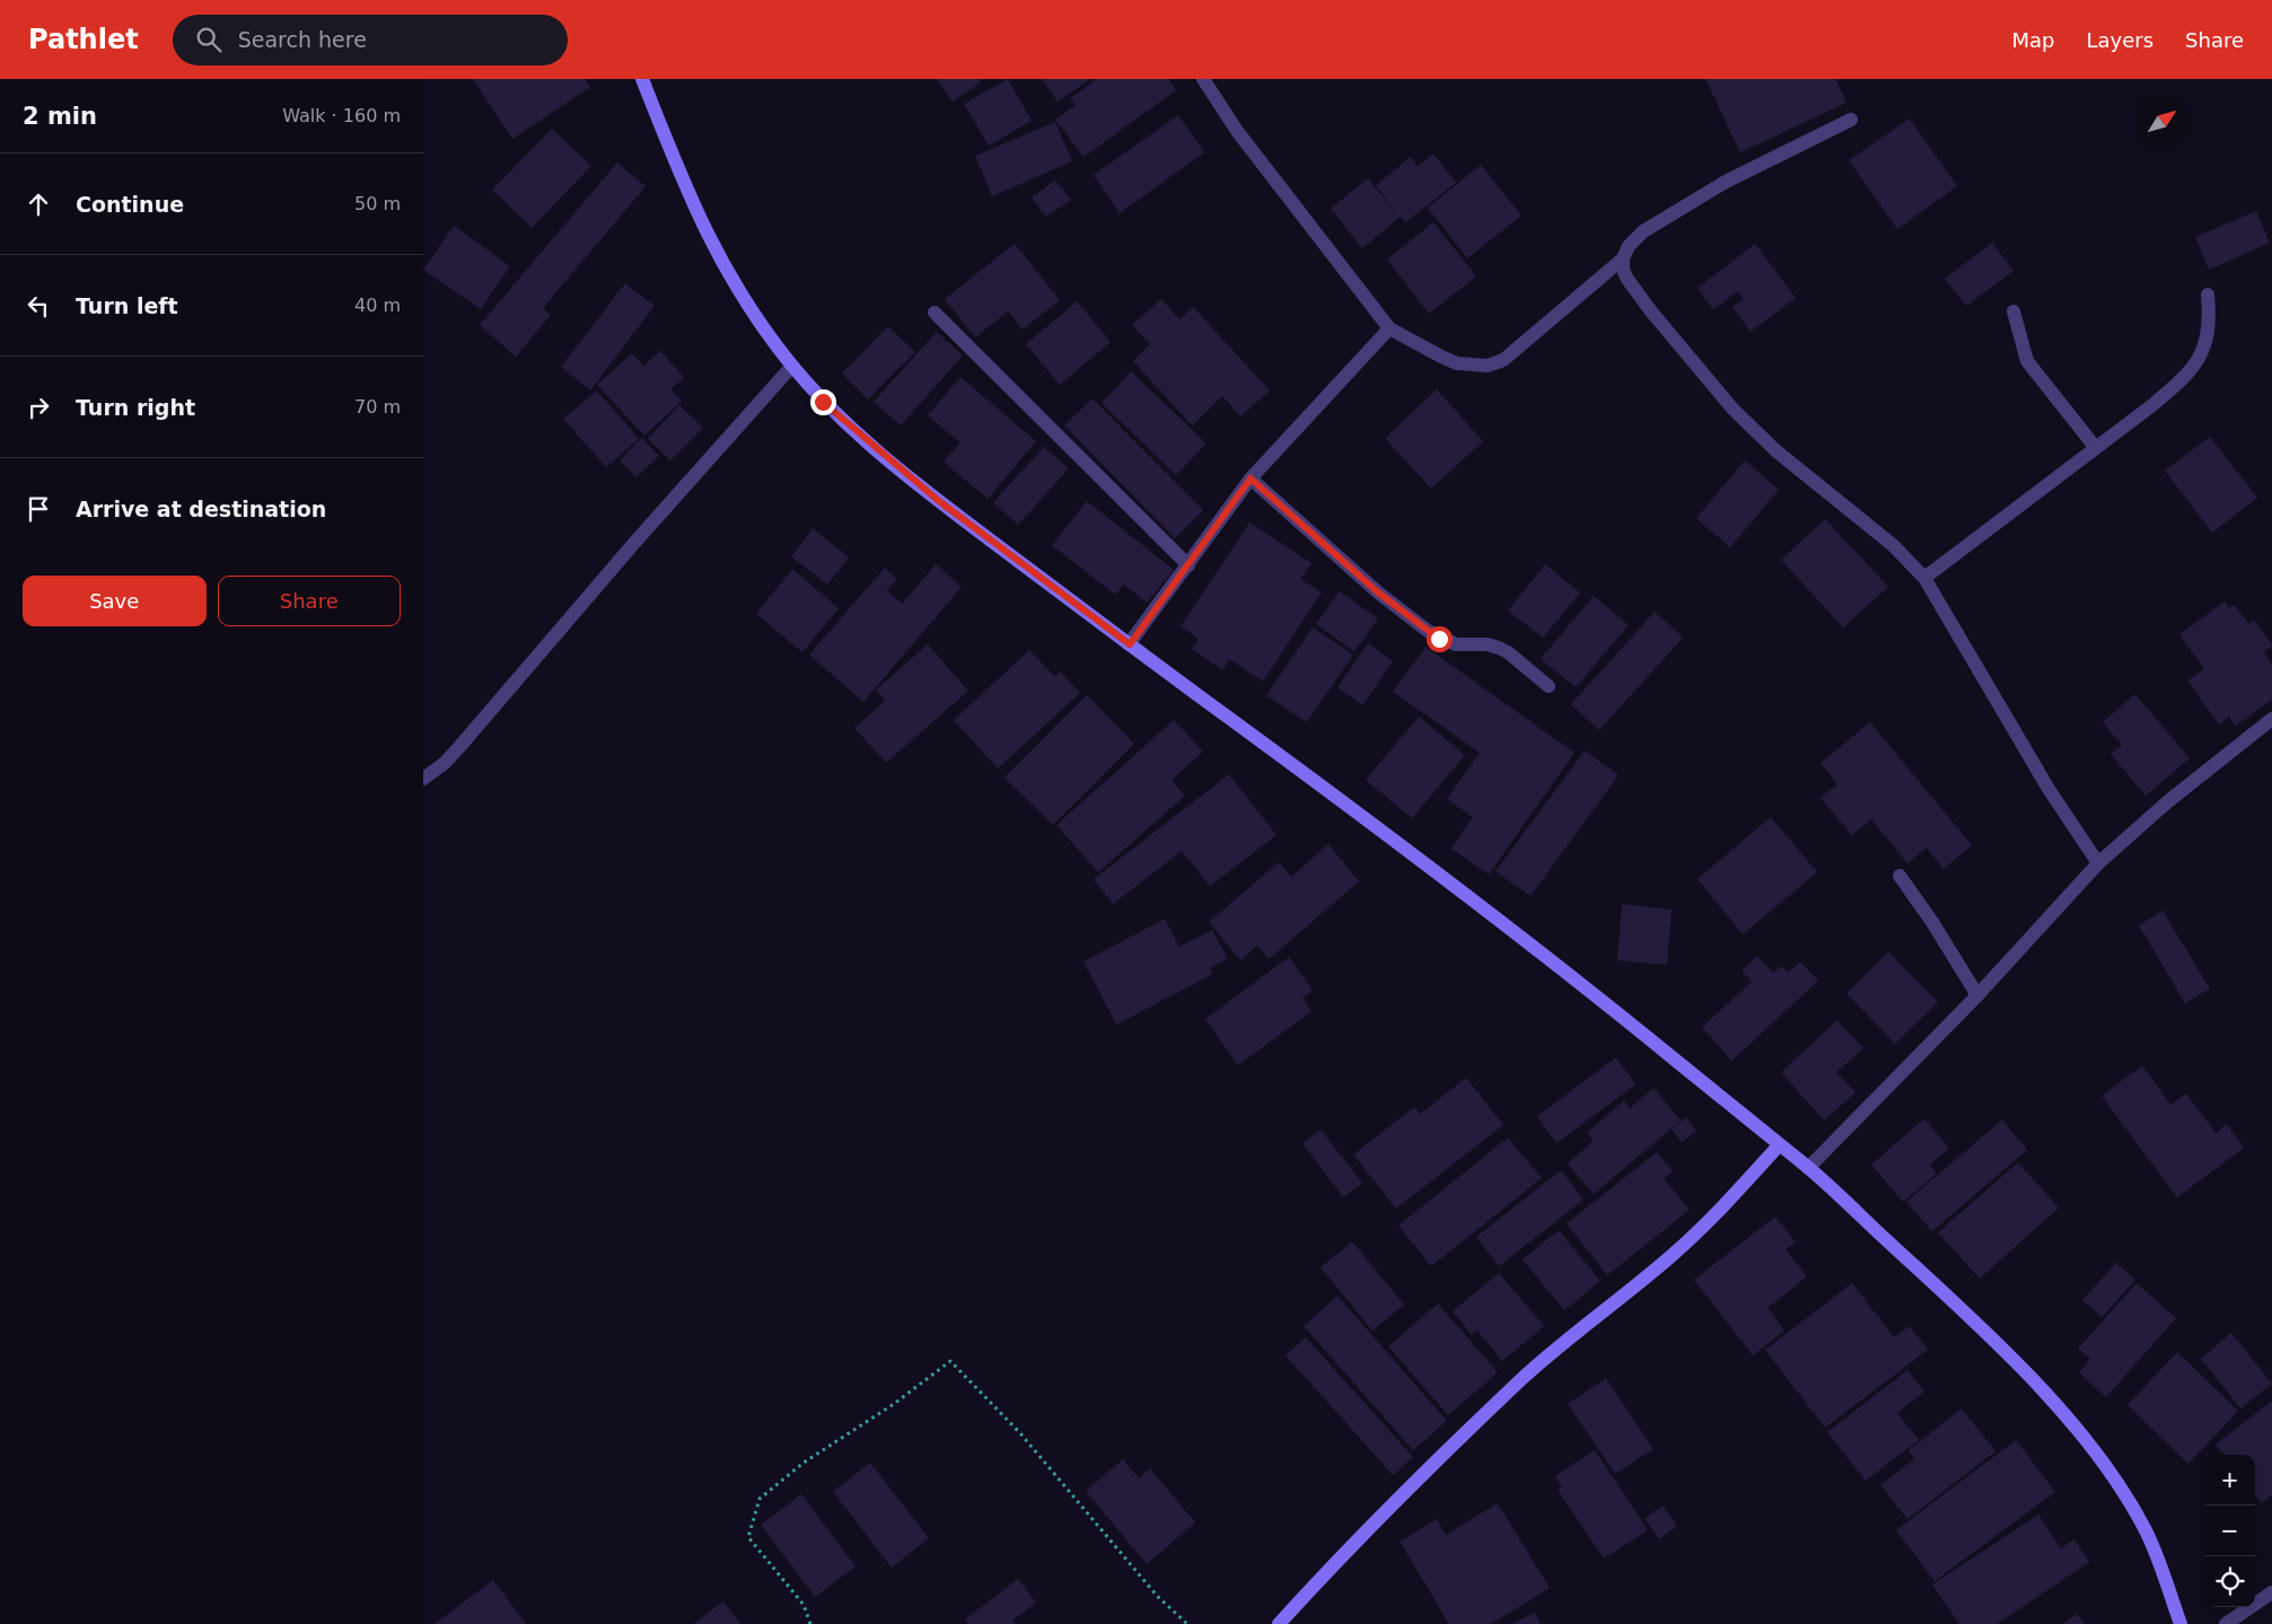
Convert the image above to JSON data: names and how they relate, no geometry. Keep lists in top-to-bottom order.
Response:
{
  "north": "top right",
  "page": {
    "header": "Pathlet",
    "search": "Search here",
    "nav": ["Map", "Layers", "Share"],
    "heading": ["2 min", "Walk · 160 m"],
    "list": [
      ["Continue", "50 m"],
      ["Turn left", "40 m"],
      ["Turn right", "70 m"],
      "Arrive at destination"
    ],
    "buttons": ["Save", "Share"],
    "map_buttons": ["+", "−"]
  }
}
